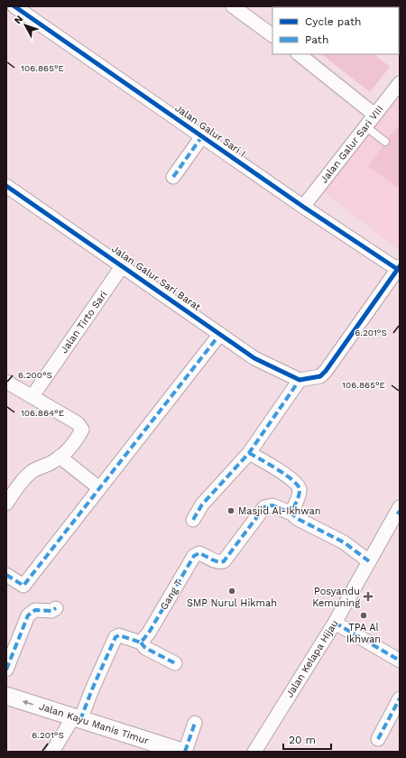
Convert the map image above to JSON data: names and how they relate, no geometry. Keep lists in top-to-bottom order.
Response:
{
  "streets": {
    "street": [
      "Jalan Galur Sari I",
      "Jalan Galur Sari VIII",
      "Jalan Galur Sari Barat",
      "Jalan Tirto Sari",
      "Gang T",
      "Jalan Kelapa Hijau",
      "Jalan Kayu Manis Timur"
    ]
  },
  "crossings": [
    ["Jalan Galur Sari I", "Jalan Galur Sari VIII"],
    ["Jalan Galur Sari Barat", "Jalan Tirto Sari"]
  ],
  "one_way": ["Jalan Kayu Manis Timur"],
  "places": {
    "other": ["Masjid Al-Ikhwan", "SMP Nurul Hikmah", "TPA Al Ikhwan"],
    "health": ["Posyandu Kemuning"]
  },
  "legend": ["Cycle path", "Path"],
  "scale_bar": "20 m",
  "north": "top left",
  "coordinates": [
    "106.865°E",
    "6.201°S",
    "6.200°S",
    "106.864°E"
  ]
}
